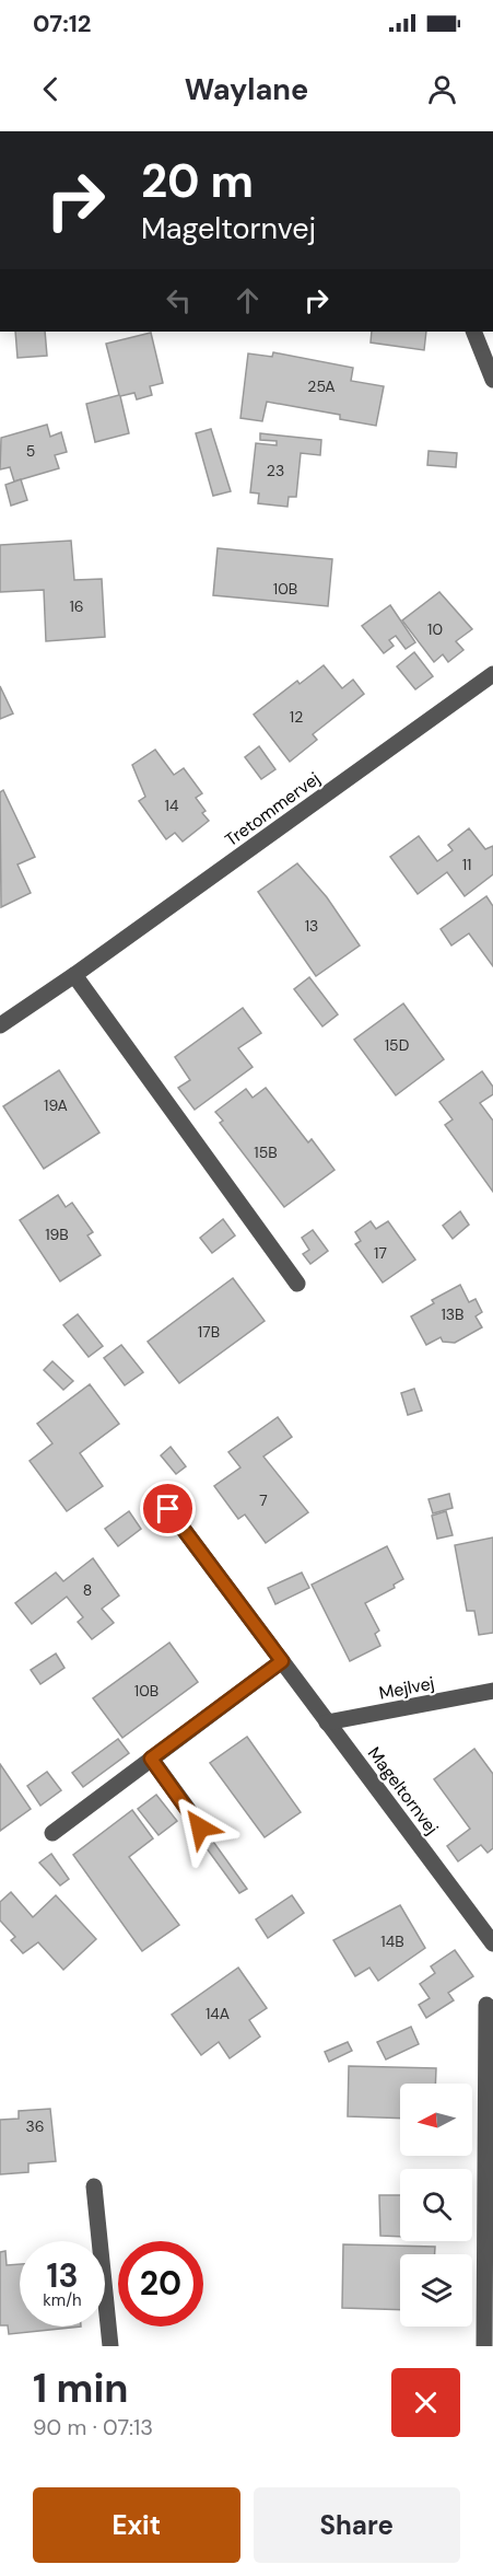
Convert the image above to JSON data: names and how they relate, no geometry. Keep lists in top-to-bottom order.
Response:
{
  "streets": {
    "street": ["Tretommervej", "Mejlvej", "Mageltornvej"]
  },
  "crossings": [
    ["Mejlvej", "Mageltornvej"]
  ],
  "house_numbers": [
    "25A",
    "5",
    "23",
    "10B",
    "16",
    "10",
    "12",
    "14",
    "11",
    "13",
    "15D",
    "19A",
    "15B",
    "19B",
    "17",
    "13B",
    "17B",
    "7",
    "8",
    "10B",
    "14B",
    "14A",
    "36"
  ],
  "north": "left",
  "page": {
    "status": "07:12",
    "header": "Waylane",
    "turn": ["20 m", "Mageltornvej"],
    "speed": "13 km/h",
    "limit": "20",
    "heading": ["1 min", "90 m · 07:13"],
    "buttons": ["Exit", "Share"]
  }
}
